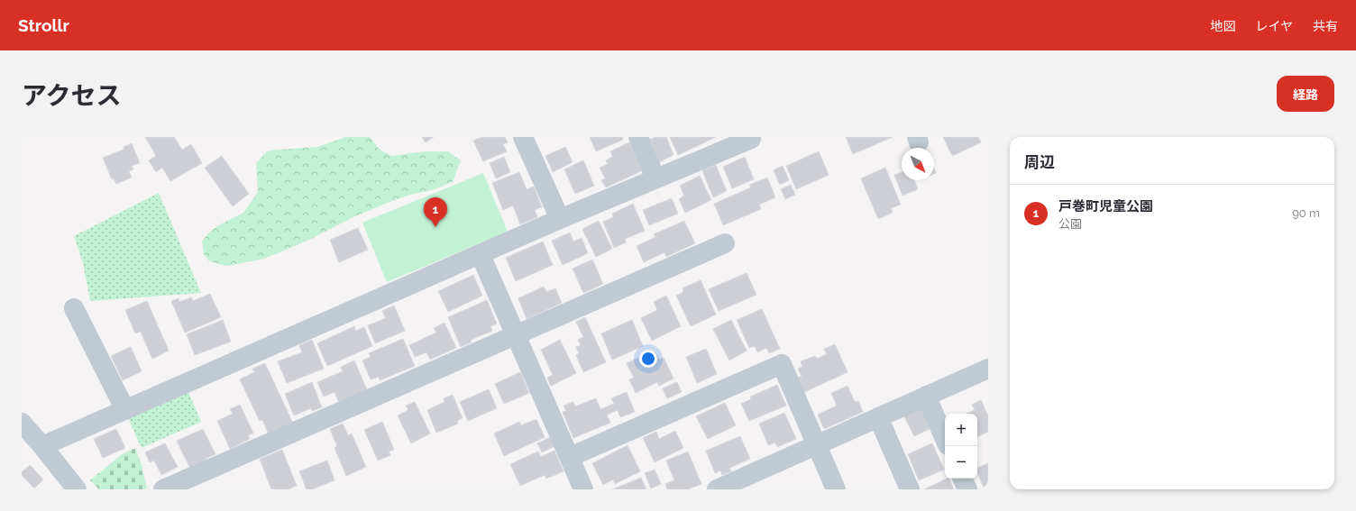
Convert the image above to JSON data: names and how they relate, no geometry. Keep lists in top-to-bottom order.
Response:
{
  "north": "bottom right",
  "page": {
    "header": "Strollr",
    "nav": ["地図", "レイヤ", "共有"],
    "title": "アクセス",
    "buttons": "経路",
    "heading": "周辺",
    "list": [
      {
        "mark": "1",
        "name": "戸巻町児童公園",
        "note": "公園",
        "value": "90 m"
      }
    ],
    "pins": "1",
    "map_buttons": ["+", "−"]
  }
}
